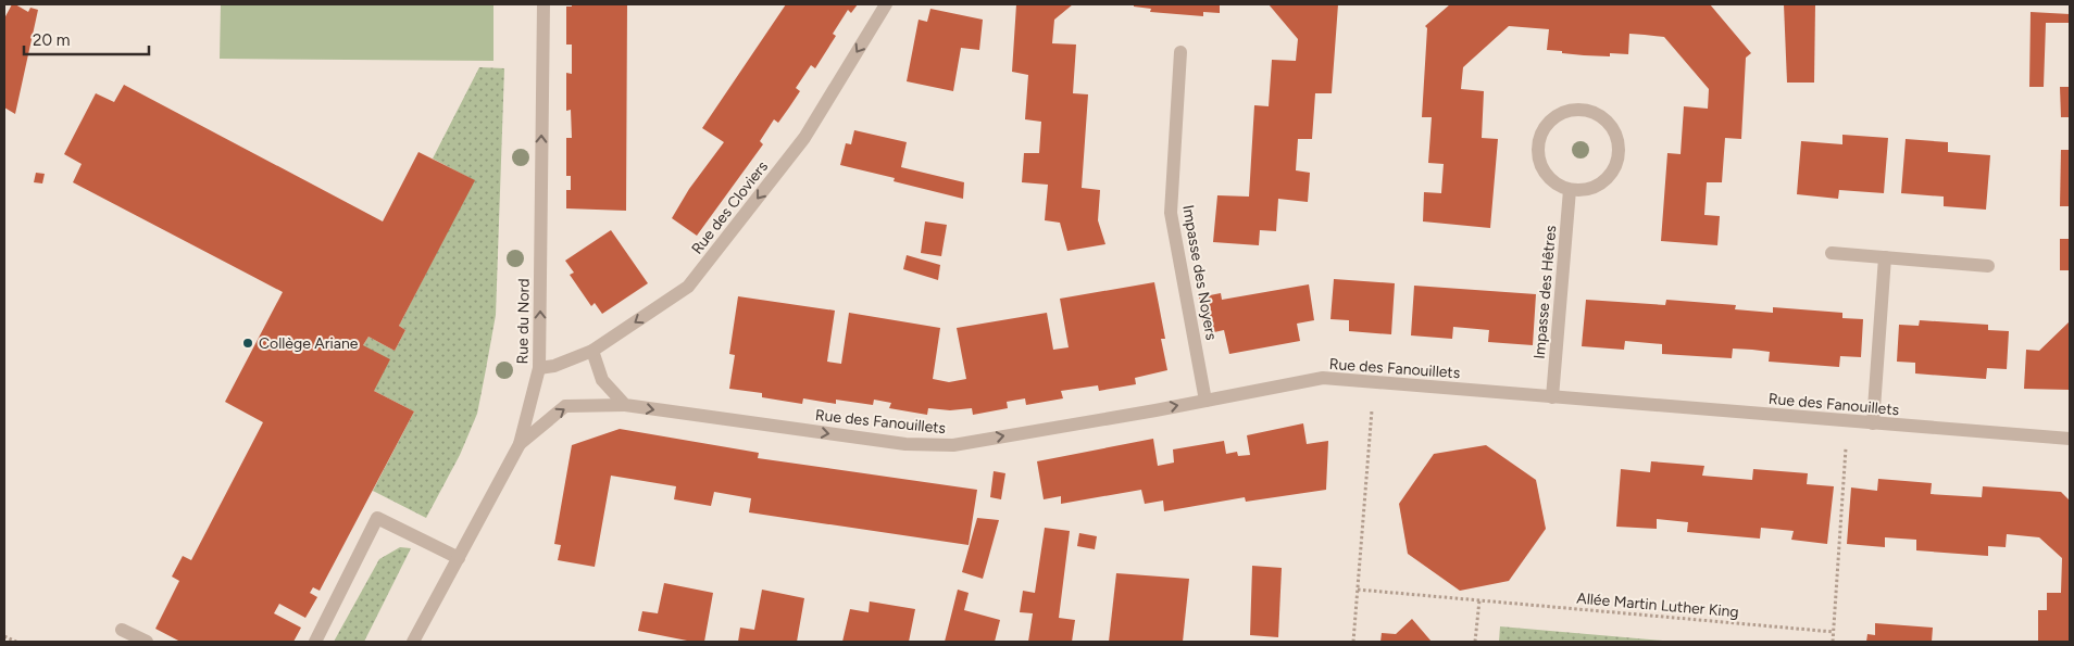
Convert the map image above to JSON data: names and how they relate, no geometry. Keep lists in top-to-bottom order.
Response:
{
  "streets": {
    "street": [
      "Rue des Cloviers",
      "Impasse des Noyers",
      "Impasse des Hêtres",
      "Rue du Nord",
      "Rue des Fanouillets"
    ],
    "path": ["Allée Martin Luther King"]
  },
  "crossings": [
    ["Rue des Cloviers", "Rue du Nord"],
    ["Impasse des Noyers", "Rue des Fanouillets"],
    ["Impasse des Hêtres", "Rue des Fanouillets"],
    ["Rue du Nord", "Rue des Fanouillets"]
  ],
  "one_way": ["Rue des Cloviers", "Rue du Nord", "Rue des Fanouillets"],
  "places": ["Collège Ariane"],
  "scale_bar": "20 m"
}
